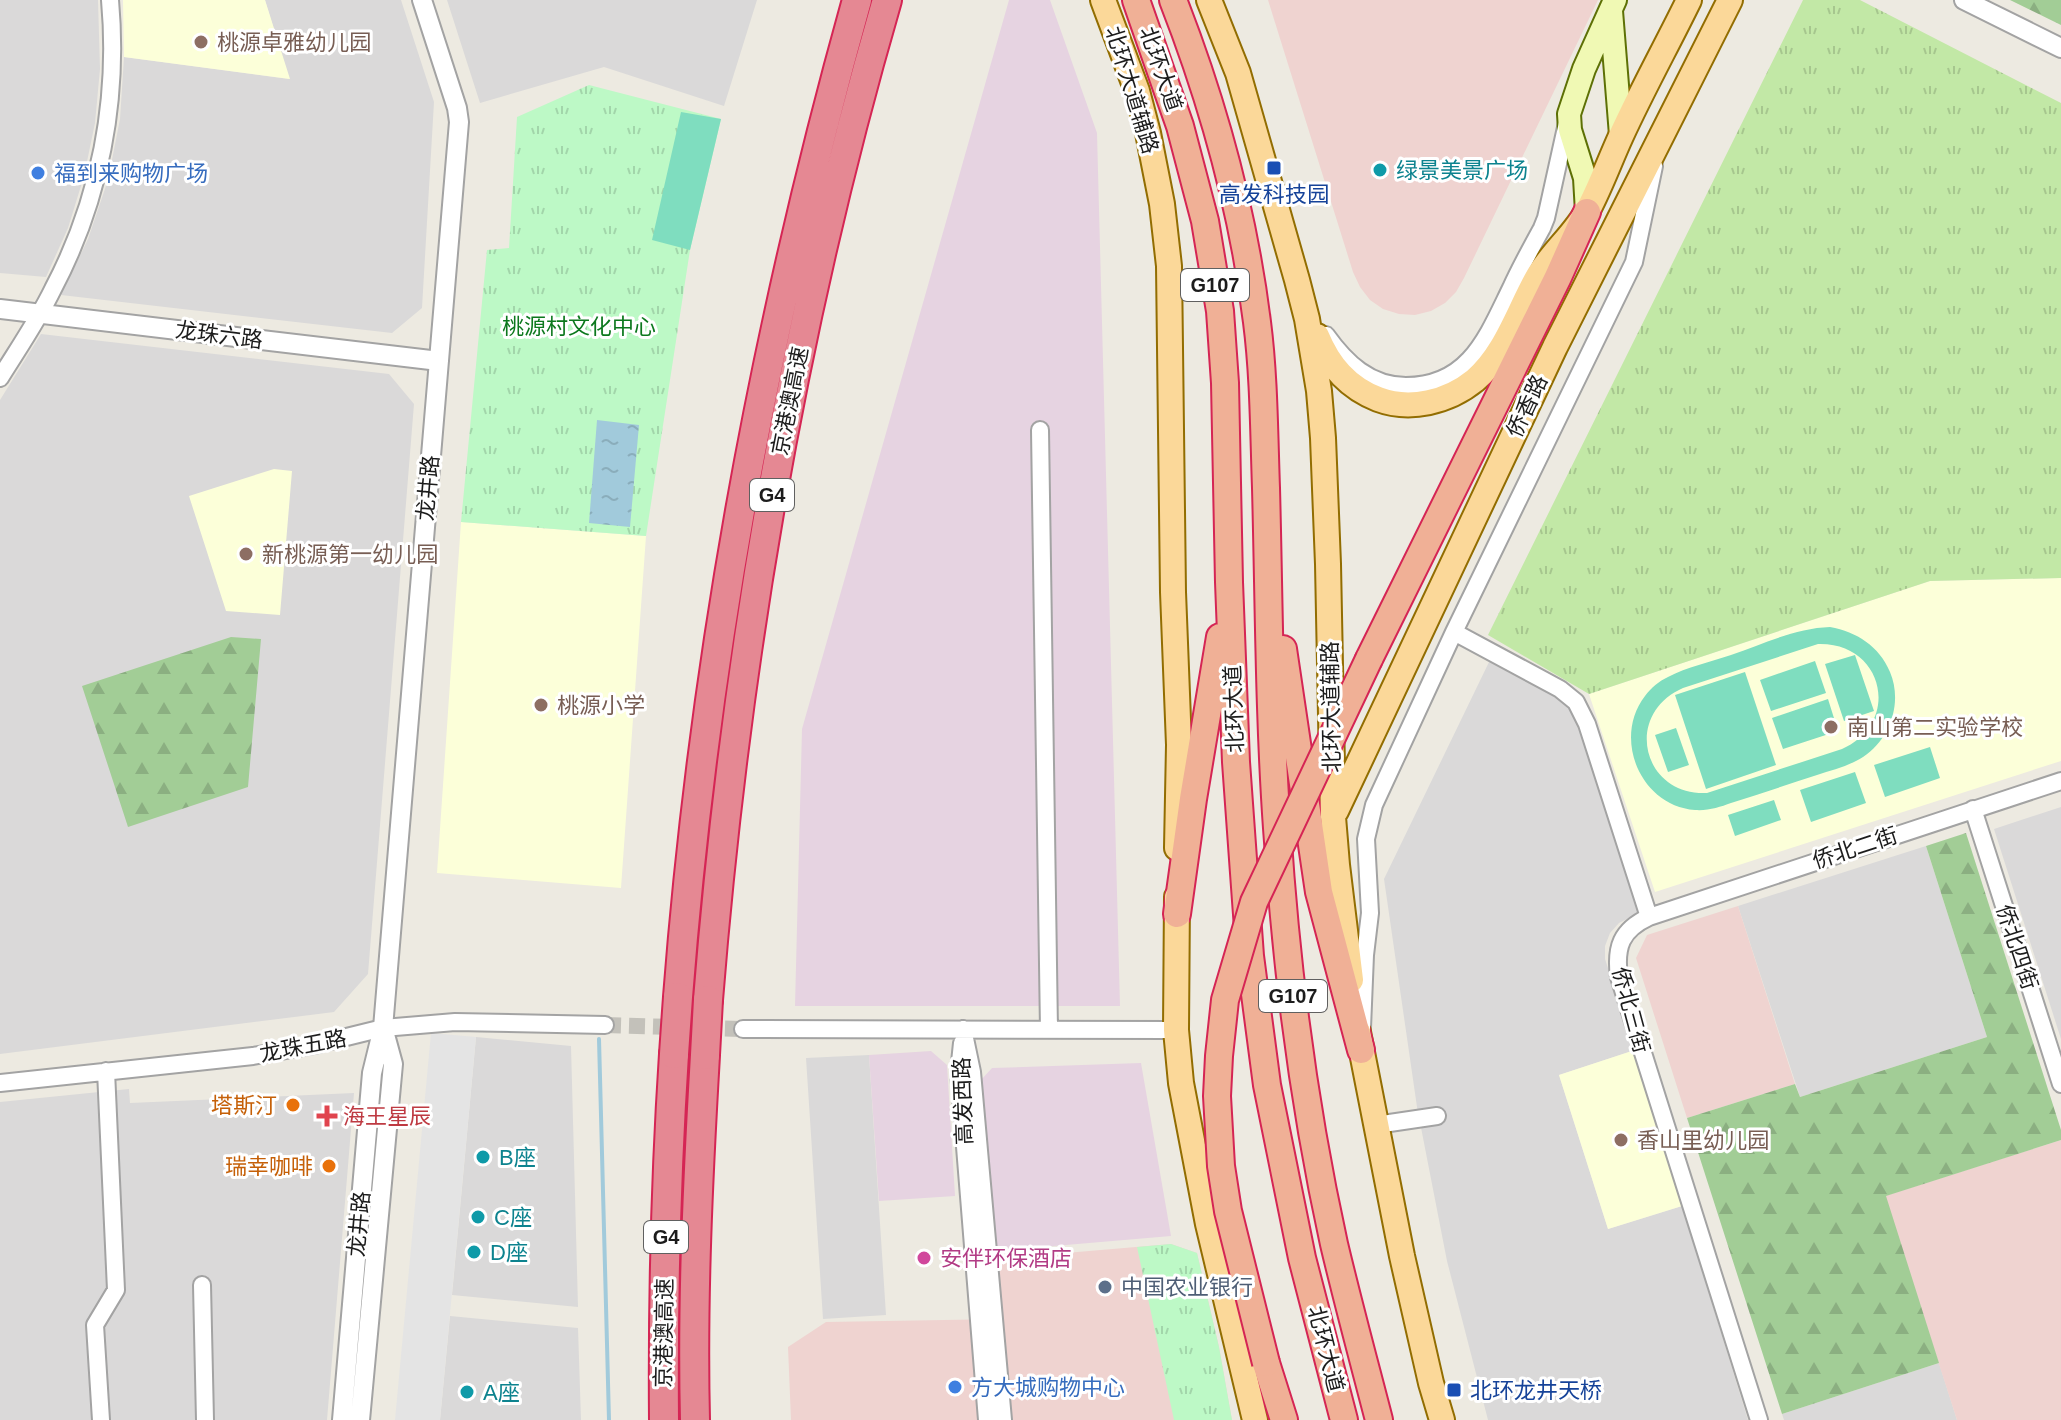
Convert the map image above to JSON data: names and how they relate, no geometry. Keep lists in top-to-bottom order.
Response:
{
  "streets": {
    "highway": [
      "北环大道",
      "G107",
      "京港澳高速",
      "G4"
    ],
    "main road": ["北环大道辅路", "侨香路"],
    "street": [
      "龙珠六路",
      "龙井路",
      "侨北二街",
      "侨北四街",
      "侨北三街",
      "龙珠五路",
      "高发西路"
    ]
  },
  "crossings": [
    ["北环大道辅路", "侨香路"],
    ["龙珠六路", "龙井路"],
    ["龙井路", "龙珠五路"],
    ["侨北二街", "侨北四街"],
    ["侨北二街", "侨北三街"]
  ],
  "parks": ["桃源村文化中心"],
  "places": {
    "other": [
      "桃源卓雅幼儿园",
      "绿景美景广场",
      "福到来购物广场",
      "新桃源第一幼儿园",
      "桃源小学",
      "南山第二实验学校",
      "塔斯汀",
      "香山里幼儿园",
      "B座",
      "瑞幸咖啡",
      "C座",
      "D座",
      "安伴环保酒店",
      "中国农业银行",
      "方大城购物中心",
      "A座"
    ],
    "transit": ["高发科技园", "北环龙井天桥"],
    "health": ["海王星辰"]
  }
}
